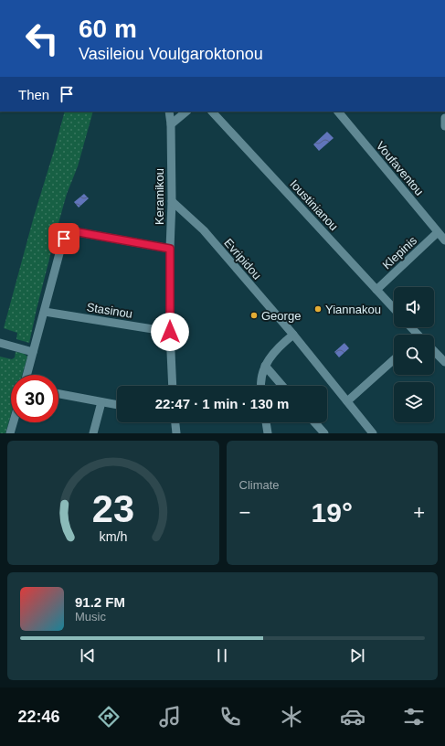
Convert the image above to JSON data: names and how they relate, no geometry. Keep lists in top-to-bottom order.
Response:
{
  "streets": {
    "street": [
      "Voufaventou",
      "Keramikou",
      "Ioustinianou",
      "Klepinis",
      "Evripidou",
      "Stasinou"
    ]
  },
  "crossings": [
    ["Voufaventou", "Klepinis"],
    ["Keramikou", "Evripidou"],
    ["Keramikou", "Stasinou"],
    ["Ioustinianou", "Klepinis"]
  ],
  "places": ["Yiannakou", "George"],
  "page": {
    "turn": ["60 m", "Vasileiou Voulgaroktonou"],
    "then": "Then",
    "limit": "30",
    "trip": "22:47 · 1 min · 130 m",
    "tile": "Climate",
    "heat": ["−", "19°", "+"],
    "song": ["91.2 FM", "Music"],
    "tabs": "22:46",
    "gauge": ["23", "km/h"]
  }
}
